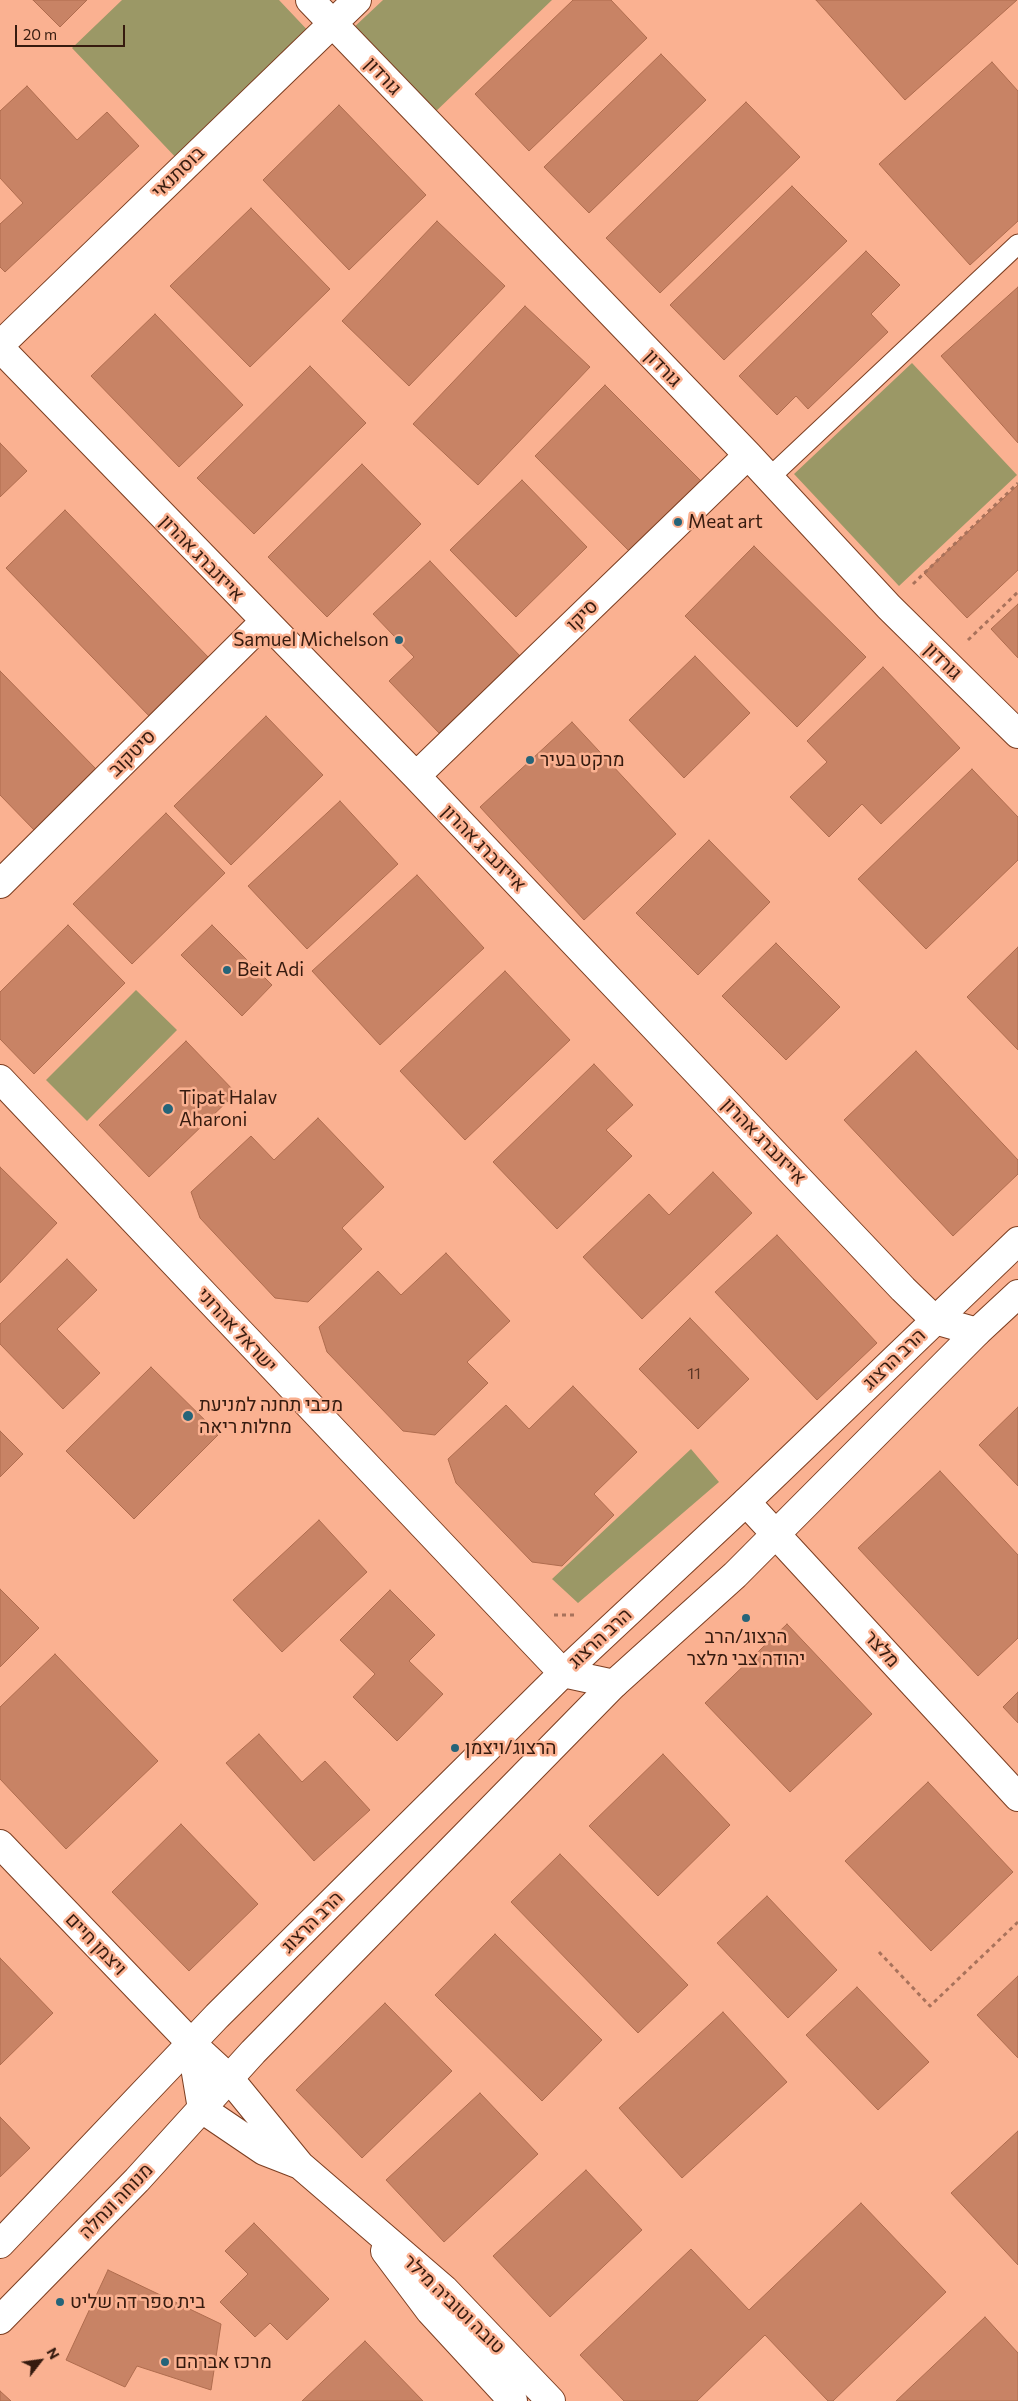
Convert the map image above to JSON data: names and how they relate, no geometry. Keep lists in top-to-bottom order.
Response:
{
  "streets": {
    "street": [
      "גורדון",
      "בוסתנאי",
      "אייזנברג אהרון",
      "סיקו",
      "סיטקוב",
      "ישראל אהרוני",
      "הרב הרצוג",
      "מלצר",
      "ויצמן חיים",
      "מנוחה ונחלה",
      "טובה וטוביה מילר"
    ]
  },
  "crossings": [
    ["גורדון", "בוסתנאי"],
    ["גורדון", "סיקו"],
    ["בוסתנאי", "אייזנברג אהרון"],
    ["אייזנברג אהרון", "סיקו"],
    ["אייזנברג אהרון", "סיטקוב"],
    ["אייזנברג אהרון", "הרב הרצוג"],
    ["ישראל אהרוני", "הרב הרצוג"],
    ["הרב הרצוג", "מלצר"],
    ["הרב הרצוג", "ויצמן חיים"],
    ["הרב הרצוג", "מנוחה ונחלה"],
    ["הרב הרצוג", "טובה וטוביה מילר"],
    ["ויצמן חיים", "טובה וטוביה מילר"],
    ["מנוחה ונחלה", "טובה וטוביה מילר"]
  ],
  "places": [
    "Meat art",
    "Samuel Michelson",
    "מרקט בעיר",
    "Beit Adi",
    "Tipat Halav Aharoni",
    "מכבי תחנה למניעת מחלות ריאה",
    "הרצוג/הרב יהודה צבי מלצר",
    "הרצוג/ויצמן",
    "בית ספר דה שליט",
    "מרכז אברהם"
  ],
  "house_numbers": ["11"],
  "scale_bar": "20 m",
  "north": "top right"
}
